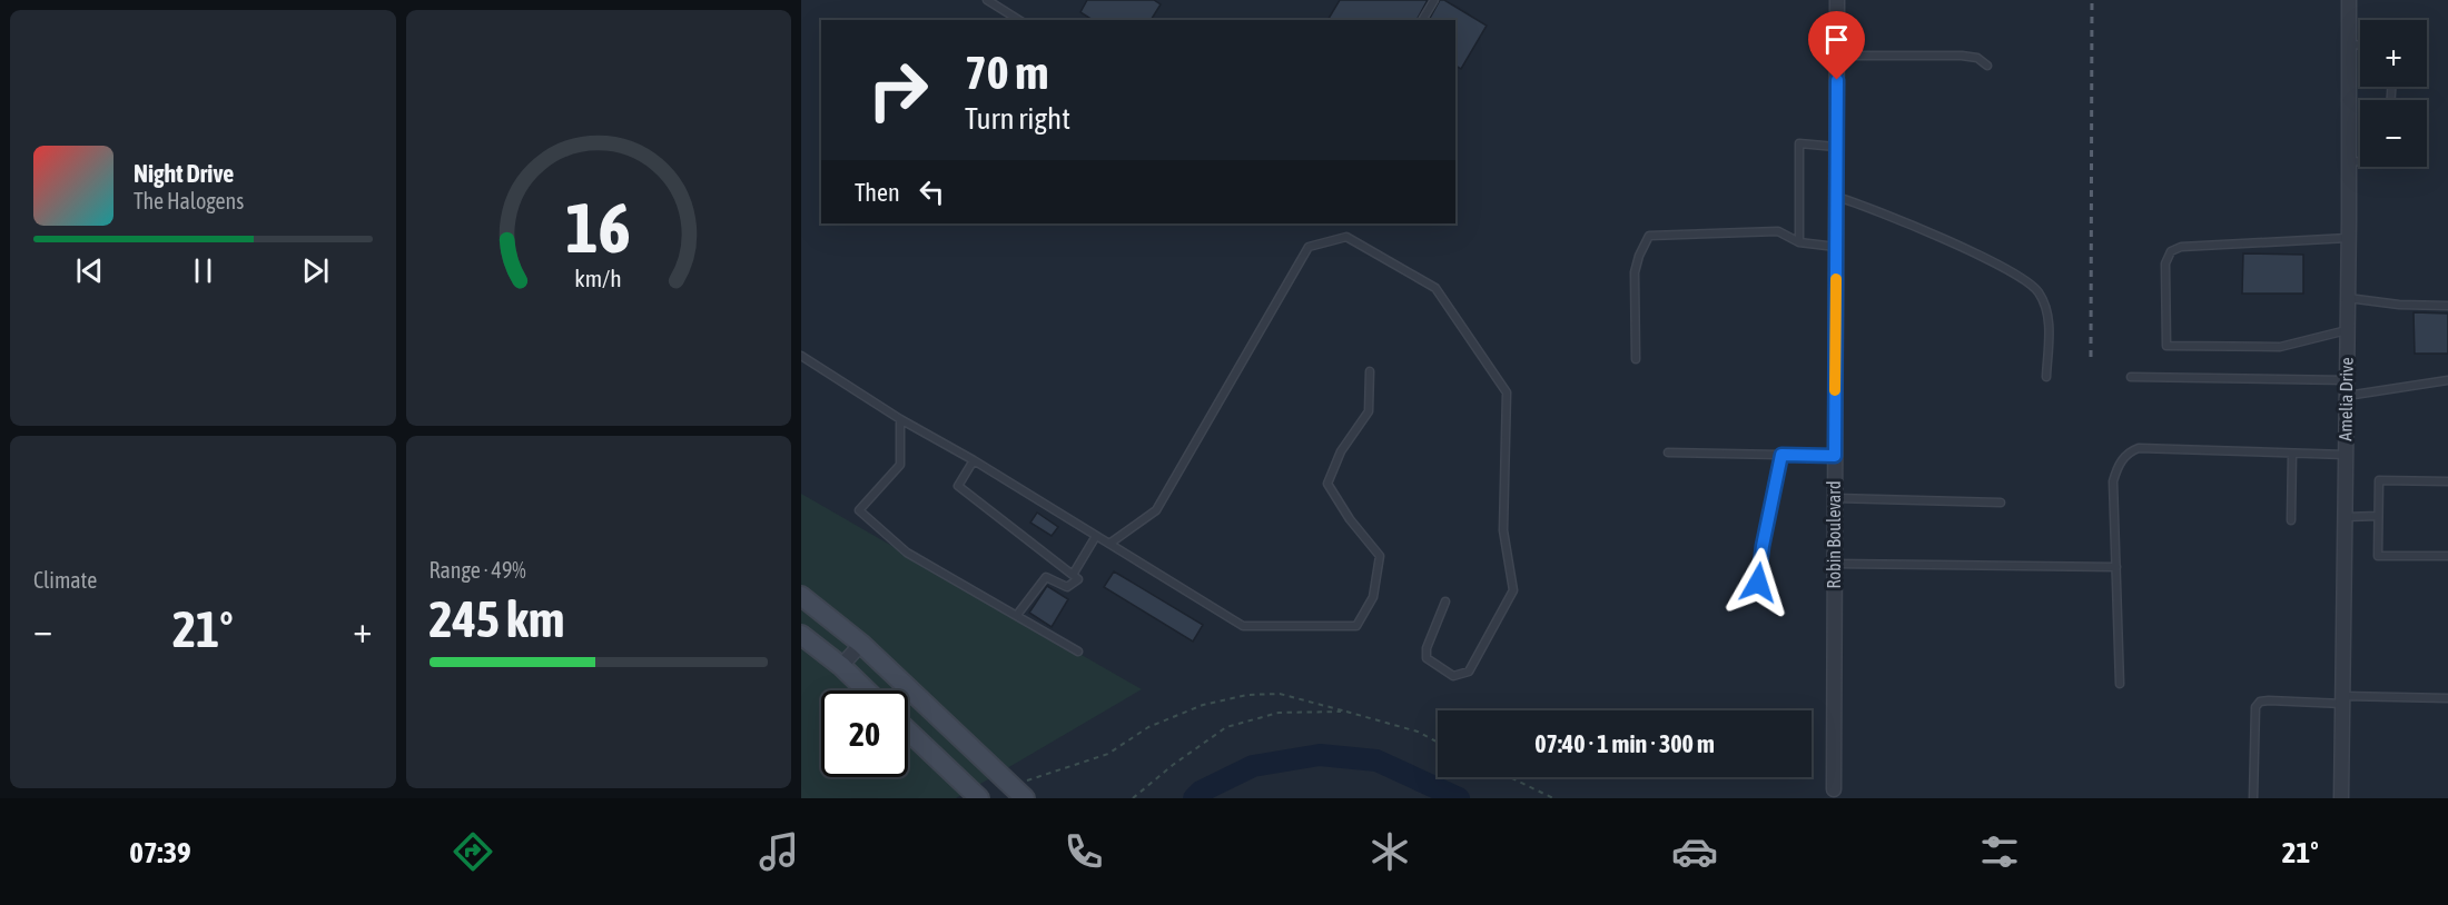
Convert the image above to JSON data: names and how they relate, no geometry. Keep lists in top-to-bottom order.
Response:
{
  "streets": {
    "street": ["Amelia Drive", "Robin Boulevard"]
  },
  "page": {
    "map_buttons": ["+", "−"],
    "turn": ["70 m", "Turn right"],
    "song": ["Night Drive", "The Halogens"],
    "then": "Then",
    "tile": [
      "Climate",
      ["Range · 49%", "245 km"]
    ],
    "heat": ["−", "21°", "+"],
    "limit": "20",
    "trip": "07:40 · 1 min · 300 m",
    "tabs": ["07:39", "21°"],
    "gauge": ["16", "km/h"]
  }
}
